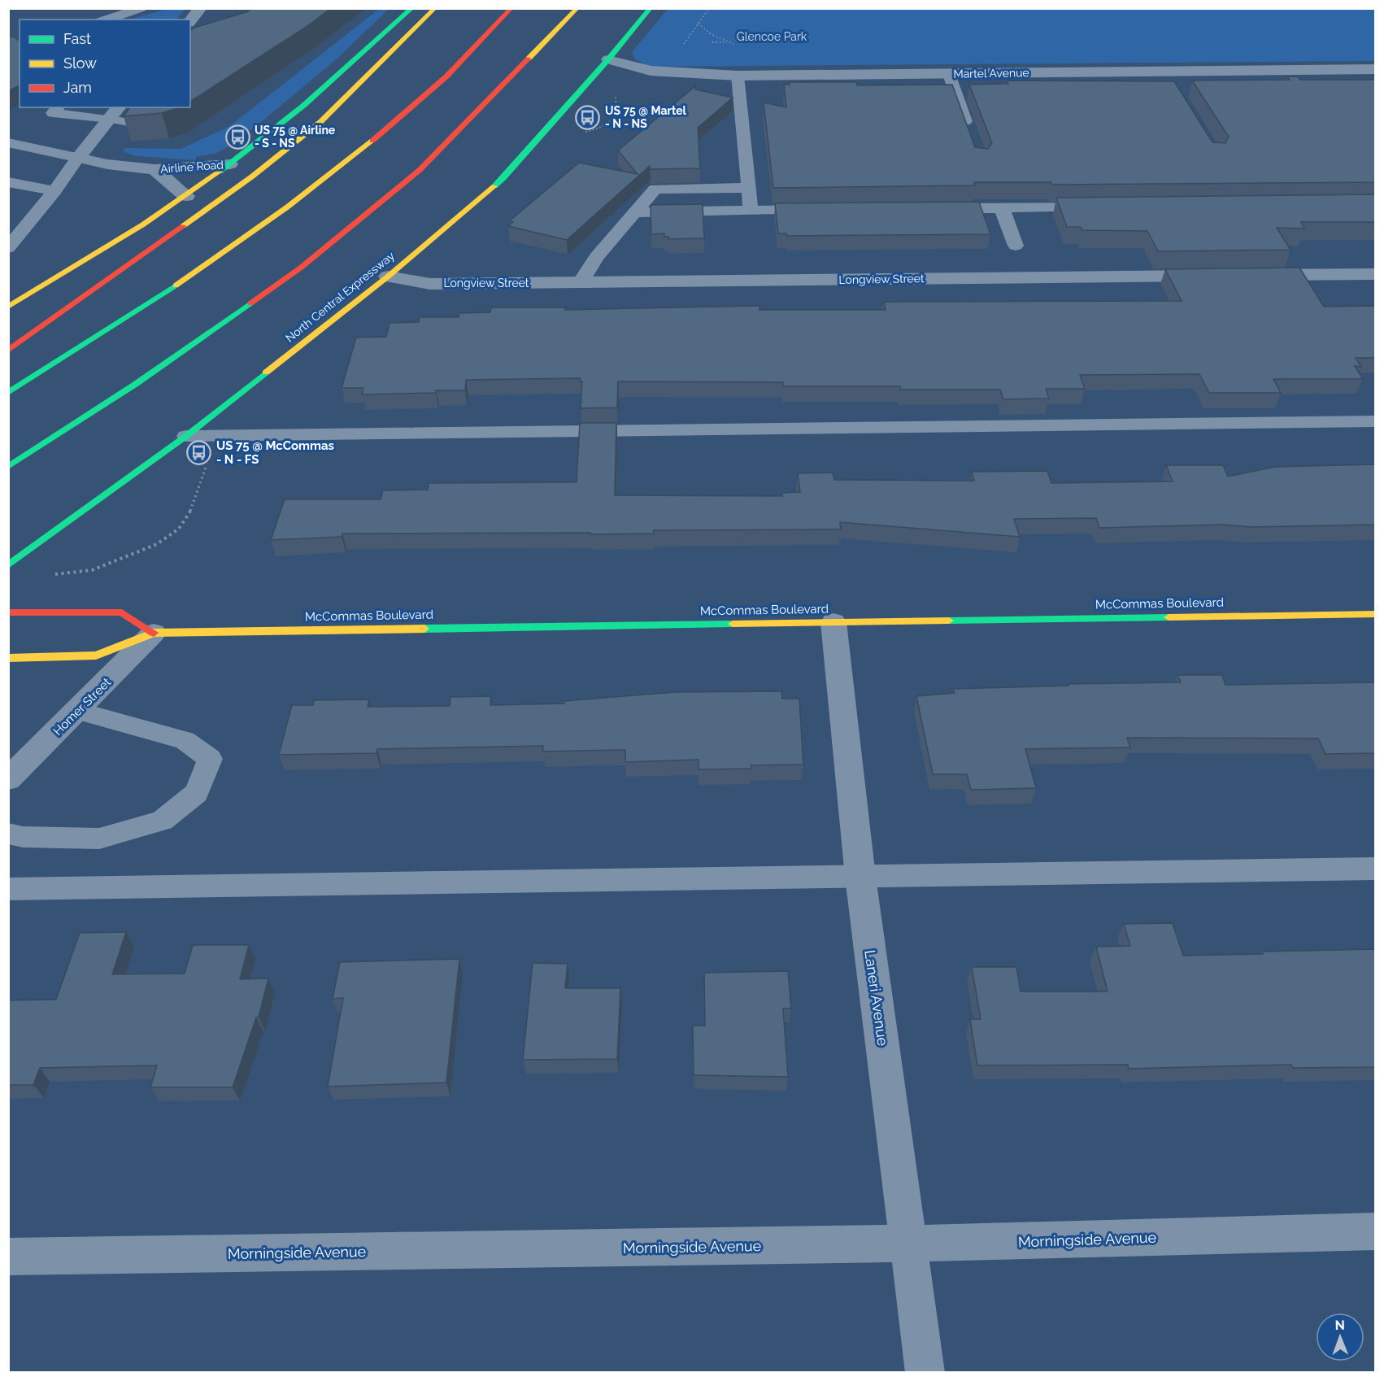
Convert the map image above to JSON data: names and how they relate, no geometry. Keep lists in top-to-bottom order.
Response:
{
  "streets": {
    "main road": ["North Central Expressway", "McCommas Boulevard"],
    "street": [
      "Martel Avenue",
      "Airline Road",
      "Longview Street",
      "Homer Street",
      "Laneri Avenue",
      "Morningside Avenue"
    ]
  },
  "crossings": [
    ["Martel Avenue", "North Central Expressway"],
    ["Longview Street", "North Central Expressway"],
    ["McCommas Boulevard", "Homer Street"],
    ["McCommas Boulevard", "Laneri Avenue"],
    ["Laneri Avenue", "Morningside Avenue"]
  ],
  "parks": ["Glencoe Park"],
  "places": {
    "bus stop": ["US 75 @ Martel - N - NS", "US 75 @ Airline - S - NS", "US 75 @ McCommas - N - FS"]
  },
  "legend": ["Fast", "Slow", "Jam"],
  "north": "top"
}
